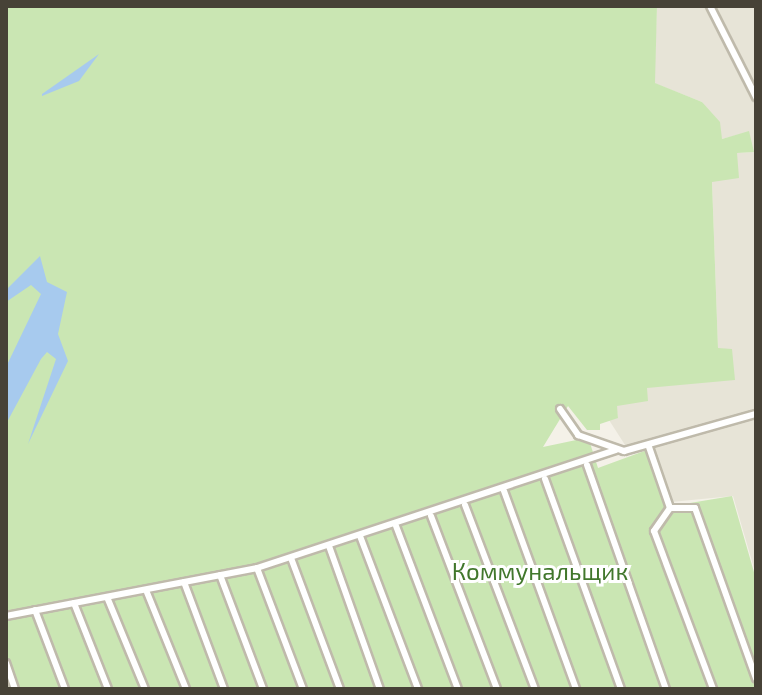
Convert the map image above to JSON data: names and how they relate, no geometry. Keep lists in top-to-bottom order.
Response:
{
  "parks": ["Коммунальщик"]
}
